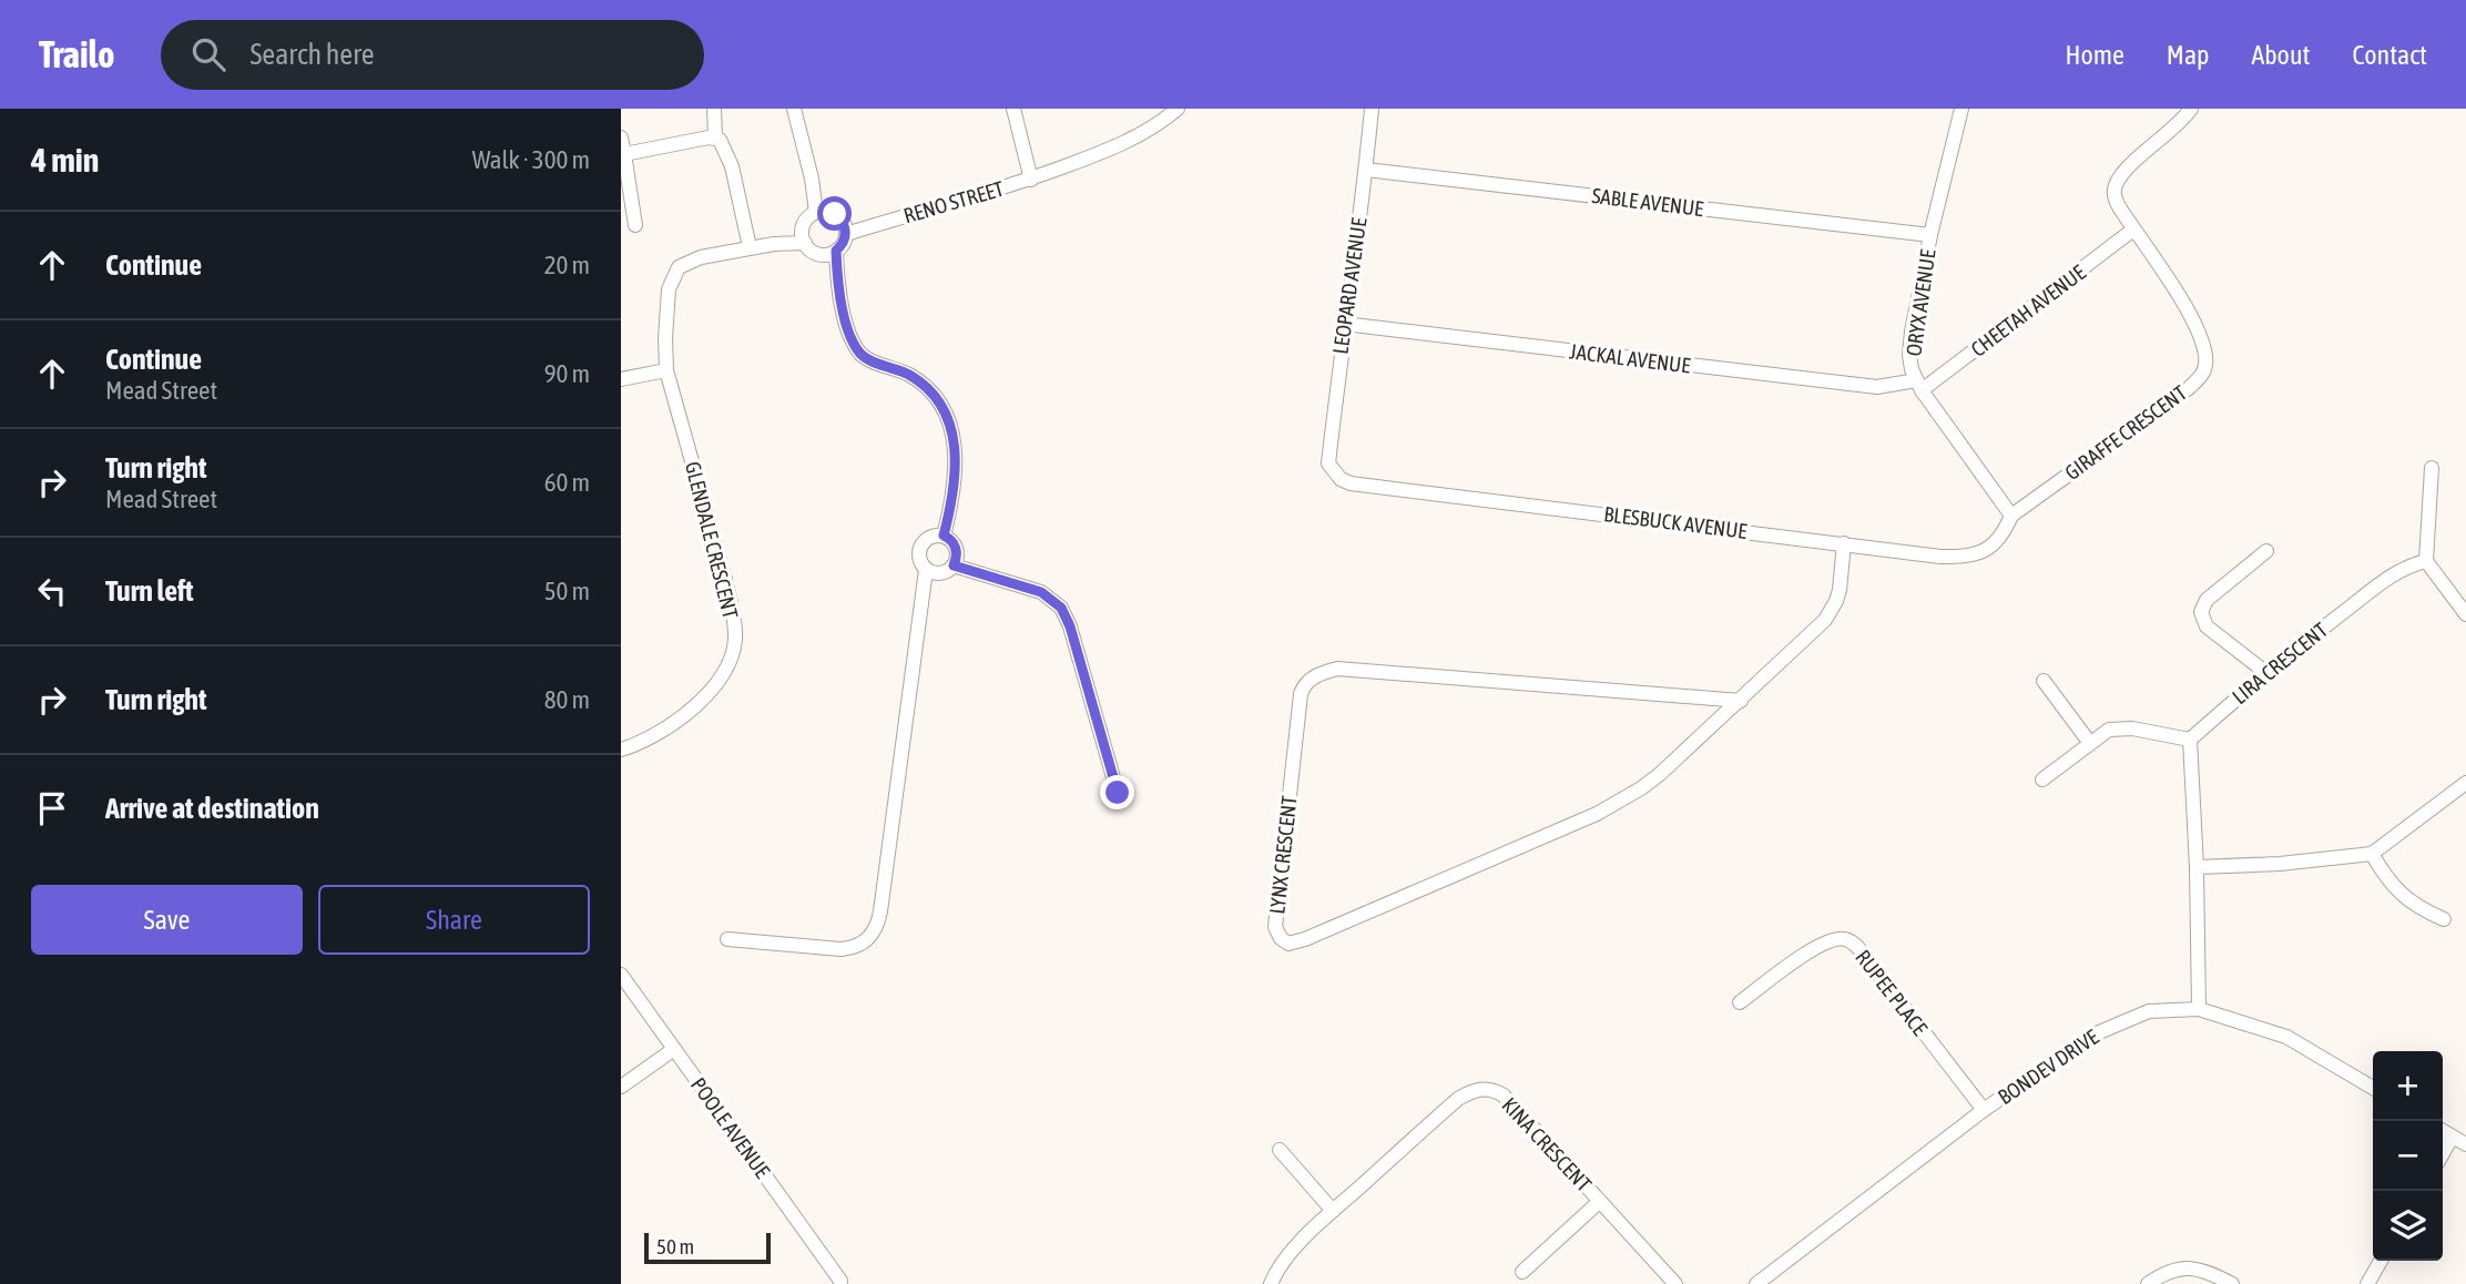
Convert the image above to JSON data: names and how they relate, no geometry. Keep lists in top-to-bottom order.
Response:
{
  "streets": {
    "street": [
      "RENO STREET",
      "SABLE AVENUE",
      "LEOPARD AVENUE",
      "ORYX AVENUE",
      "CHEETAH AVENUE",
      "JACKAL AVENUE",
      "GIRAFFE CRESCENT",
      "BLESBUCK AVENUE",
      "GLENDALE CRESCENT",
      "LIRA CRESCENT",
      "LYNX CRESCENT",
      "RUPEE PLACE",
      "BONDEV DRIVE",
      "POOLE AVENUE",
      "KINA CRESCENT"
    ]
  },
  "crossings": [
    ["RENO STREET", "GLENDALE CRESCENT"],
    ["SABLE AVENUE", "LEOPARD AVENUE"],
    ["SABLE AVENUE", "ORYX AVENUE"],
    ["LEOPARD AVENUE", "JACKAL AVENUE"],
    ["LEOPARD AVENUE", "BLESBUCK AVENUE"],
    ["ORYX AVENUE", "CHEETAH AVENUE"],
    ["ORYX AVENUE", "JACKAL AVENUE"],
    ["ORYX AVENUE", "GIRAFFE CRESCENT"],
    ["ORYX AVENUE", "BLESBUCK AVENUE"],
    ["CHEETAH AVENUE", "JACKAL AVENUE"],
    ["CHEETAH AVENUE", "GIRAFFE CRESCENT"],
    ["GIRAFFE CRESCENT", "BLESBUCK AVENUE"],
    ["BLESBUCK AVENUE", "LYNX CRESCENT"],
    ["RUPEE PLACE", "BONDEV DRIVE"]
  ],
  "scale_bar": "50 m",
  "page": {
    "header": "Trailo",
    "search": "Search here",
    "nav": [
      "Home",
      "Map",
      "About",
      "Contact"
    ],
    "heading": ["4 min", "Walk · 300 m"],
    "list": [
      ["Continue", "20 m"],
      ["Continue", "Mead Street", "90 m"],
      ["Turn right", "Mead Street", "60 m"],
      ["Turn left", "50 m"],
      ["Turn right", "80 m"],
      "Arrive at destination"
    ],
    "buttons": ["Save", "Share"],
    "map_buttons": ["+", "−"],
    "scale": "50 m"
  }
}
